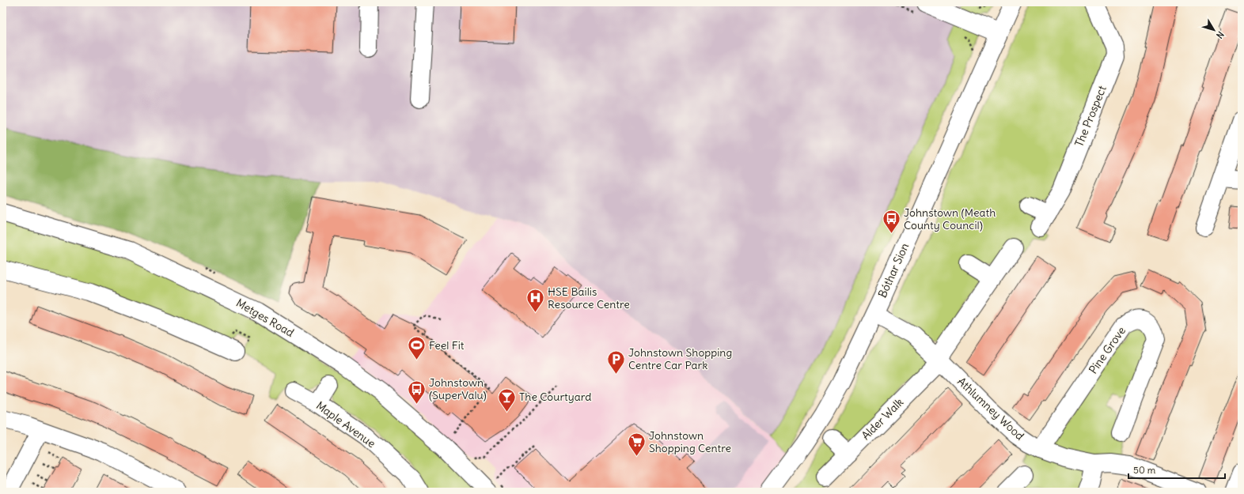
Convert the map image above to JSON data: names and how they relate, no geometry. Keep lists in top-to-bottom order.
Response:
{
  "streets": {
    "street": [
      "The Prospect",
      "Bóthar Sion",
      "Metges Road",
      "Pine Grove",
      "Athlumney Wood",
      "Alder Walk",
      "Maple Avenue"
    ]
  },
  "crossings": [
    ["Bóthar Sion", "Athlumney Wood"],
    ["Pine Grove", "Athlumney Wood"],
    ["Athlumney Wood", "Alder Walk"]
  ],
  "places": {
    "bus stop": ["Johnstown (Meath County Council)", "Johnstown (SuperValu)"],
    "hospital": ["HSE Bailis Resource Centre"],
    "sports": ["Feel Fit"],
    "parking": ["Johnstown Shopping Centre Car Park"],
    "bar": ["The Courtyard"],
    "supermarket": ["Johnstown Shopping Centre"]
  },
  "scale_bar": "50 m",
  "north": "bottom right"
}
